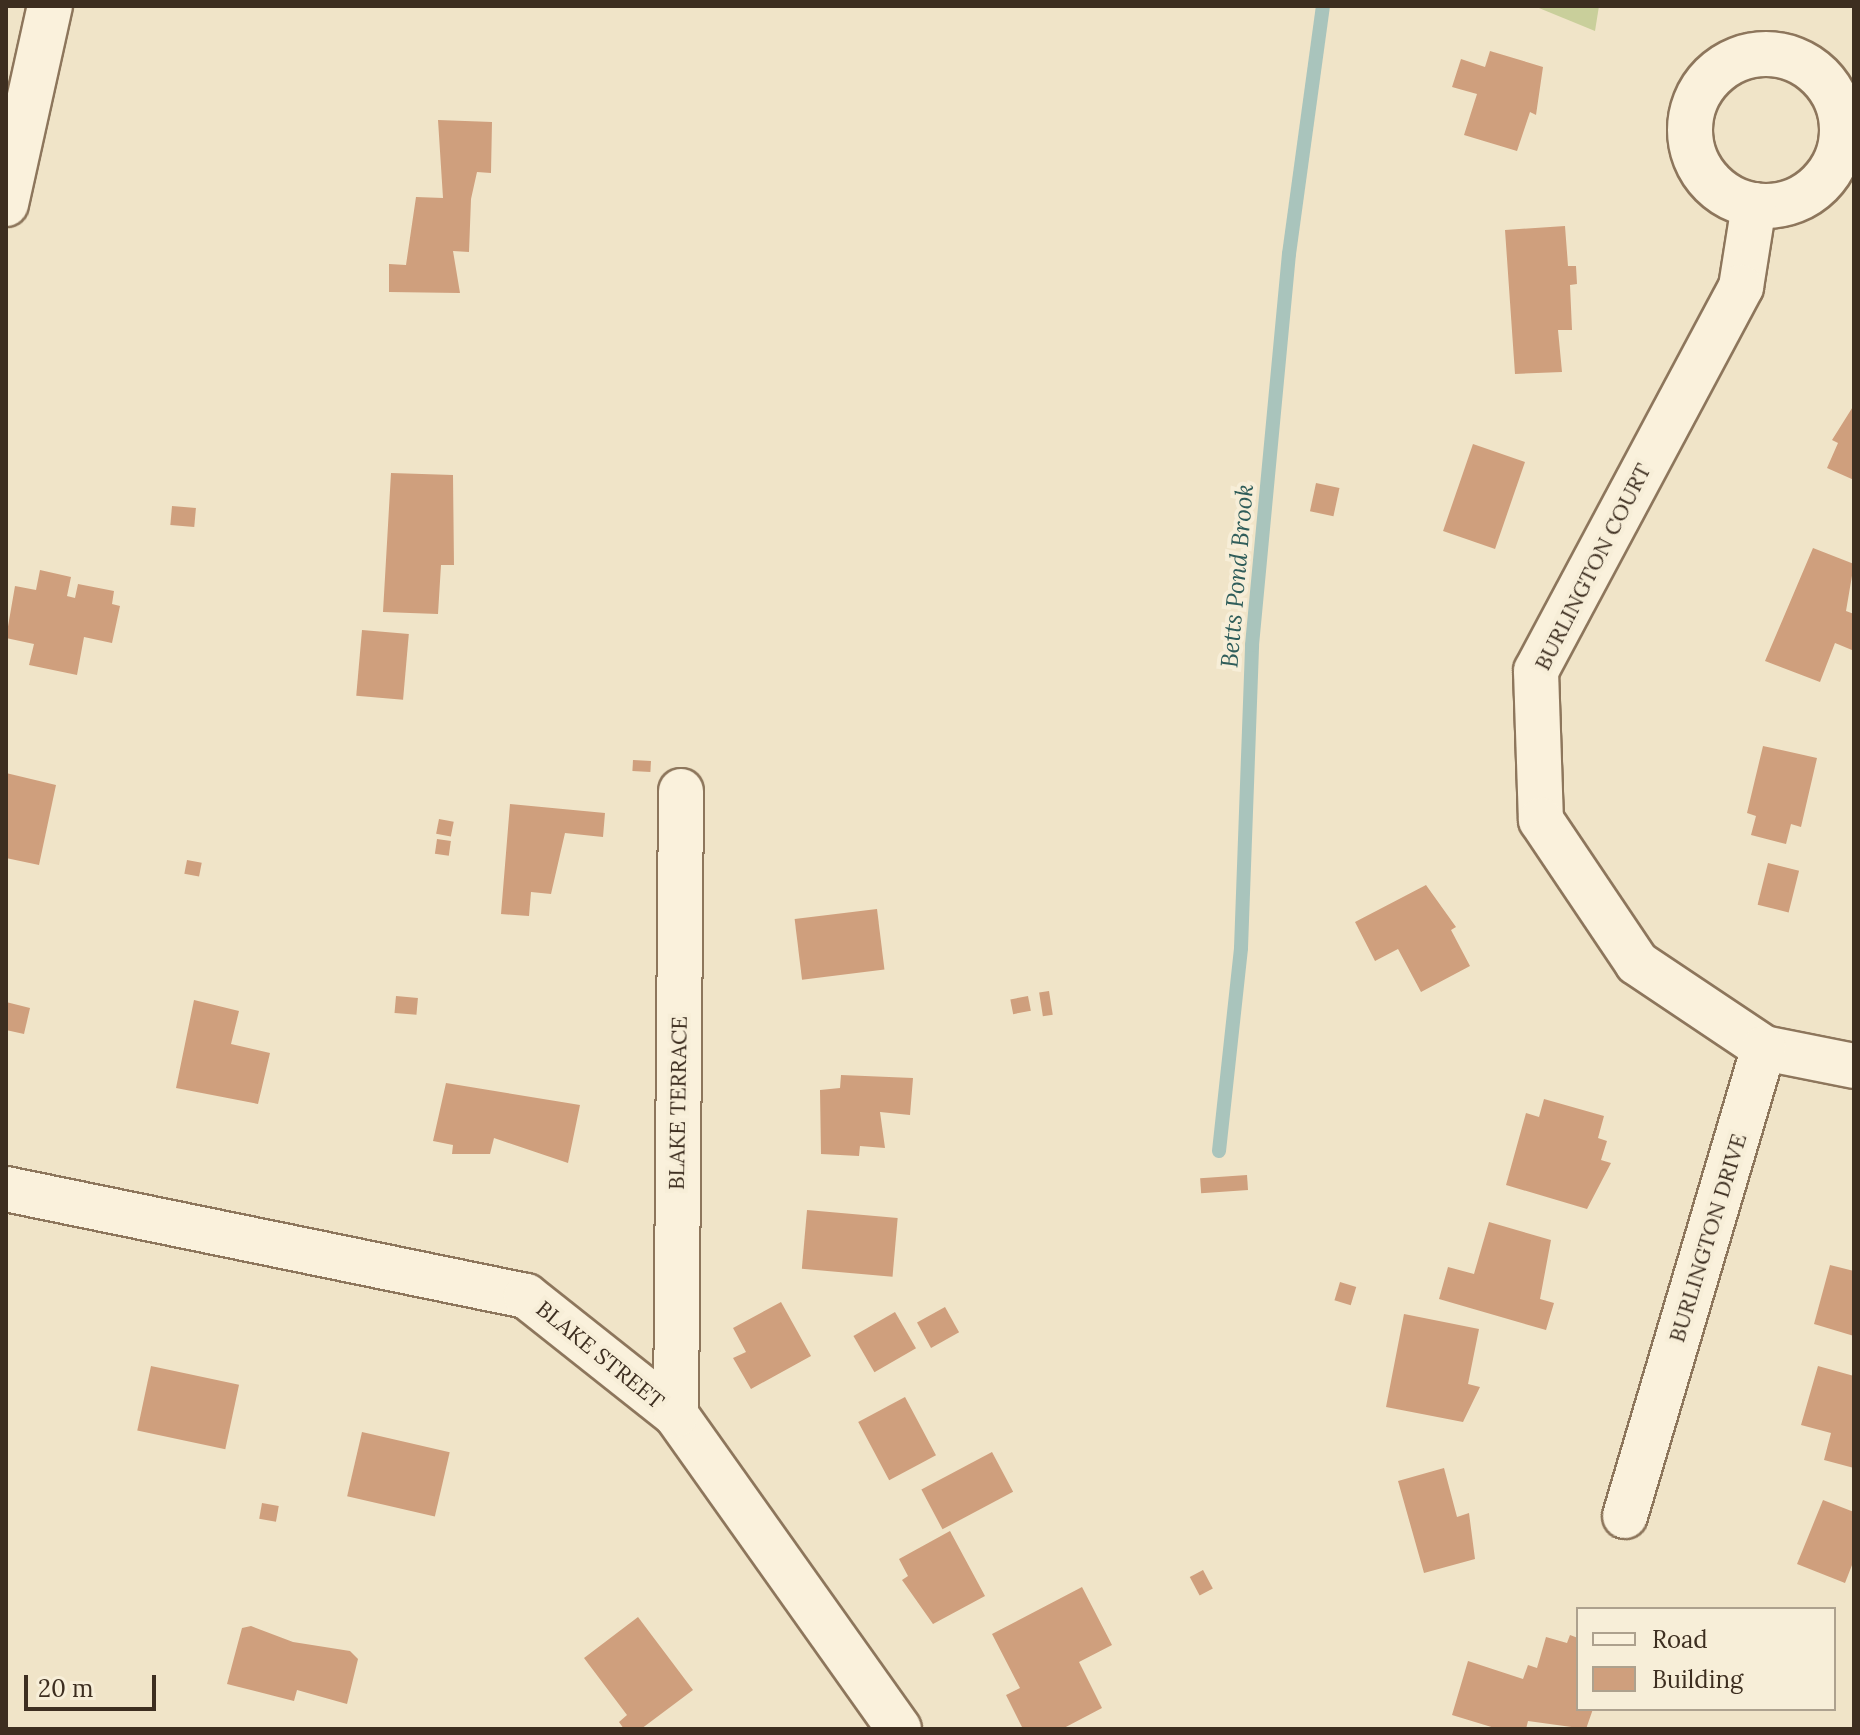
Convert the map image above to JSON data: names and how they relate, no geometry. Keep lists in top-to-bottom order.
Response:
{
  "streets": {
    "street": [
      "BURLINGTON COURT",
      "BLAKE TERRACE",
      "BURLINGTON DRIVE",
      "BLAKE STREET"
    ]
  },
  "crossings": [
    ["BURLINGTON COURT", "BURLINGTON DRIVE"],
    ["BLAKE TERRACE", "BLAKE STREET"]
  ],
  "water": ["Betts Pond Brook"],
  "legend": ["Road", "Building"],
  "scale_bar": "20 m"
}
